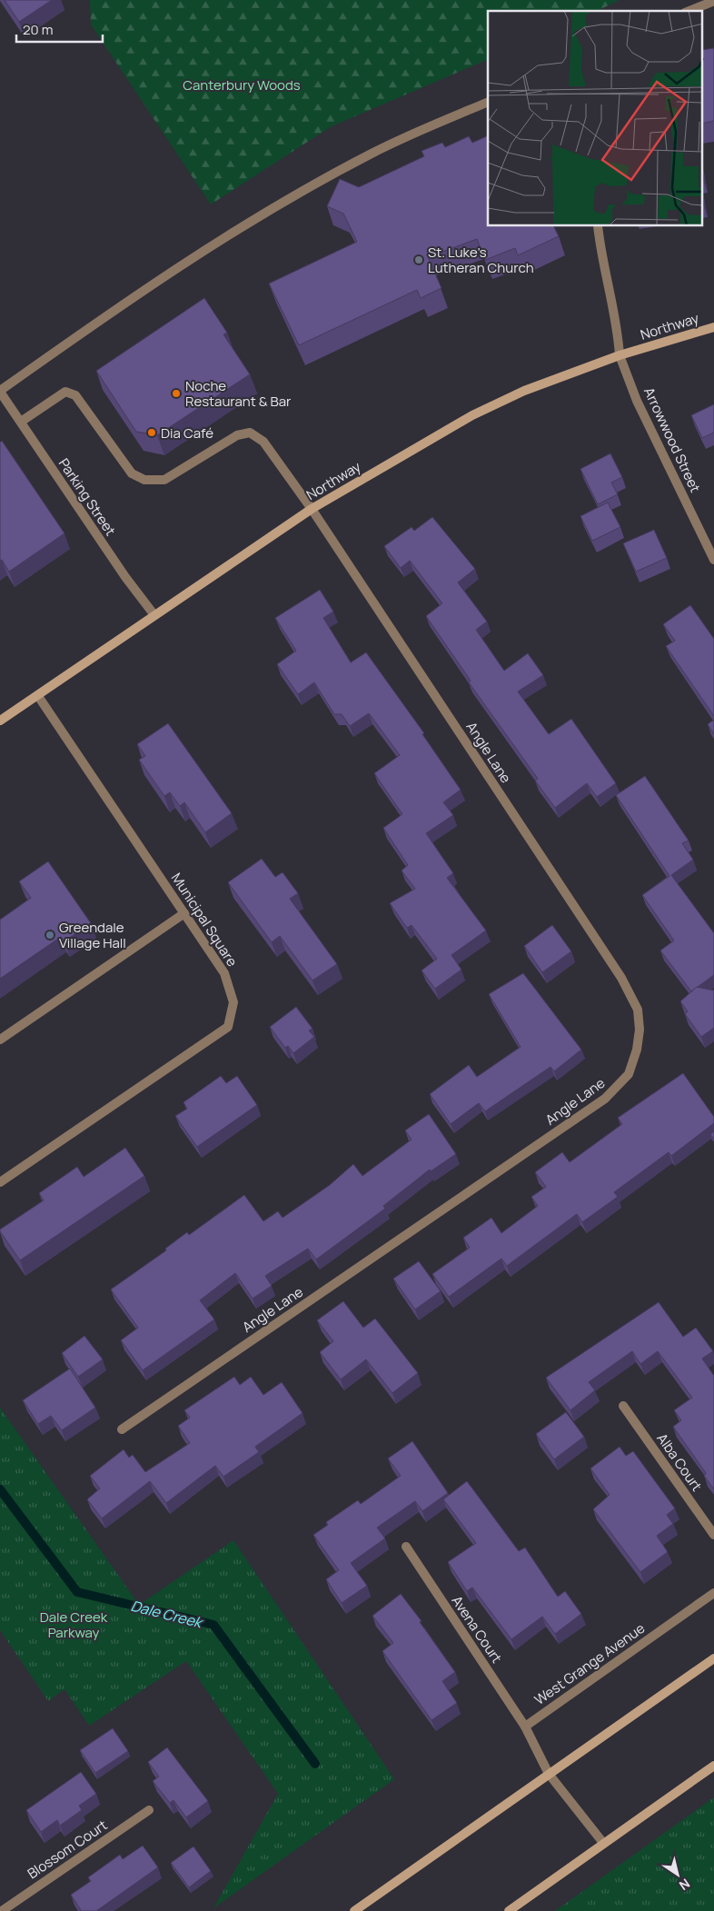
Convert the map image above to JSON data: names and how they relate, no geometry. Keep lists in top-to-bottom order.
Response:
{
  "streets": {
    "street": [
      "Northway",
      "Arrowwood Street",
      "Parking Street",
      "Angle Lane",
      "Municipal Square",
      "Alba Court",
      "Avena Court",
      "West Grange Avenue",
      "Blossom Court"
    ]
  },
  "crossings": [
    ["Northway", "Arrowwood Street"],
    ["Northway", "Parking Street"],
    ["Northway", "Angle Lane"],
    ["Northway", "Municipal Square"],
    ["Parking Street", "Angle Lane"],
    ["Avena Court", "West Grange Avenue"]
  ],
  "water": ["Dale Creek"],
  "parks": ["Canterbury Woods", "Dale Creek Parkway"],
  "places": [
    "St. Luke's Lutheran Church",
    "Noche Restaurant & Bar",
    "Dia Café",
    "Greendale Village Hall"
  ],
  "scale_bar": "20 m",
  "north": "bottom right"
}
